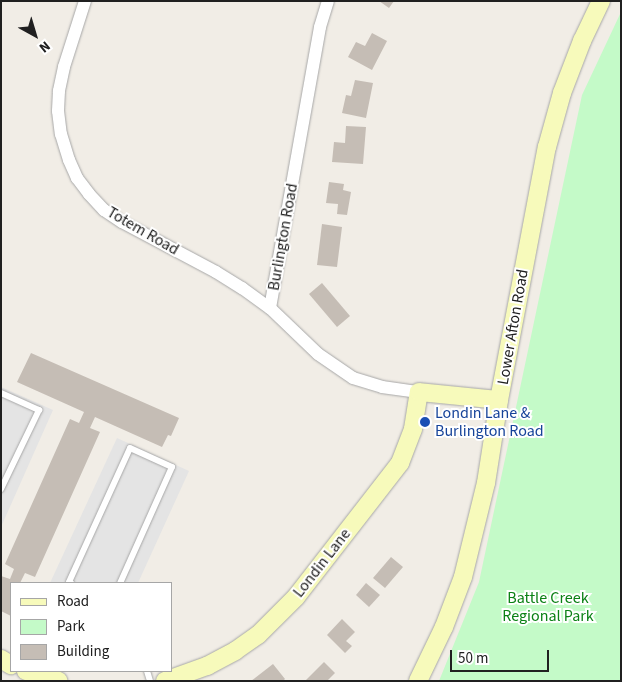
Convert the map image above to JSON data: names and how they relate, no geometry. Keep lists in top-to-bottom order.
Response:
{
  "streets": {
    "main road": ["Burlington Road", "Lower Afton Road", "Londin Lane"],
    "street": ["Totem Road"]
  },
  "crossings": [
    ["Totem Road", "Burlington Road"],
    ["Burlington Road", "Lower Afton Road"],
    ["Burlington Road", "Londin Lane"]
  ],
  "parks": ["Battle Creek Regional Park"],
  "places": ["Londin Lane & Burlington Road"],
  "legend": ["Road", "Park", "Building"],
  "scale_bar": "50 m",
  "north": "bottom right"
}
